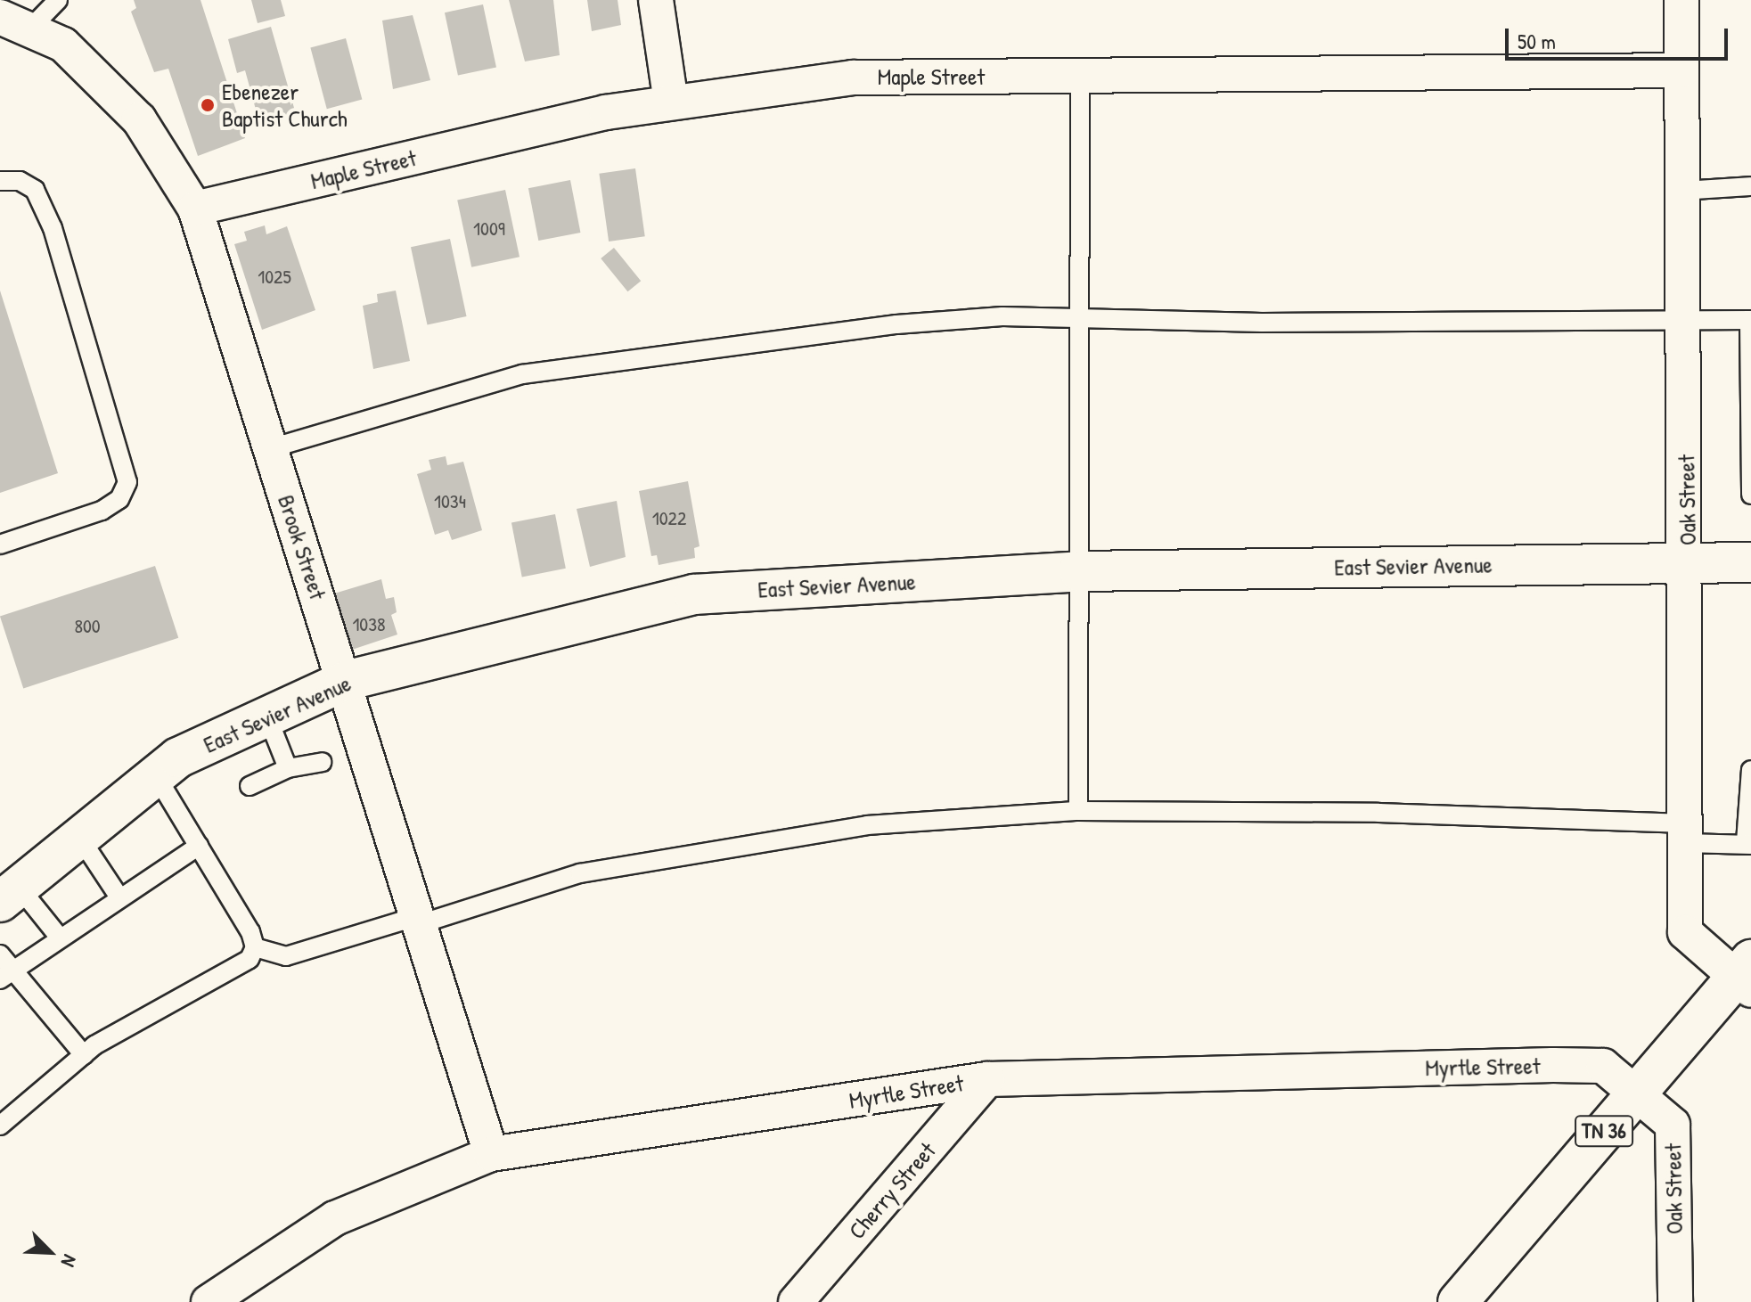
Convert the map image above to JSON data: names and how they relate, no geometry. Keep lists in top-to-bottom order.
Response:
{
  "streets": {
    "street": [
      "Maple Street",
      "Oak Street",
      "Brook Street",
      "East Sevier Avenue",
      "Myrtle Street",
      "TN 36",
      "Cherry Street"
    ]
  },
  "crossings": [
    ["Maple Street", "Oak Street"],
    ["Maple Street", "Brook Street"],
    ["Oak Street", "East Sevier Avenue"],
    ["Oak Street", "Myrtle Street"],
    ["Oak Street", "TN 36"],
    ["Brook Street", "East Sevier Avenue"],
    ["Brook Street", "Myrtle Street"],
    ["Myrtle Street", "TN 36"],
    ["Myrtle Street", "Cherry Street"]
  ],
  "places": ["Ebenezer Baptist Church"],
  "house_numbers": [
    "1009",
    "1025",
    "1034",
    "1022",
    "1038",
    "800"
  ],
  "scale_bar": "50 m",
  "north": "bottom right"
}
